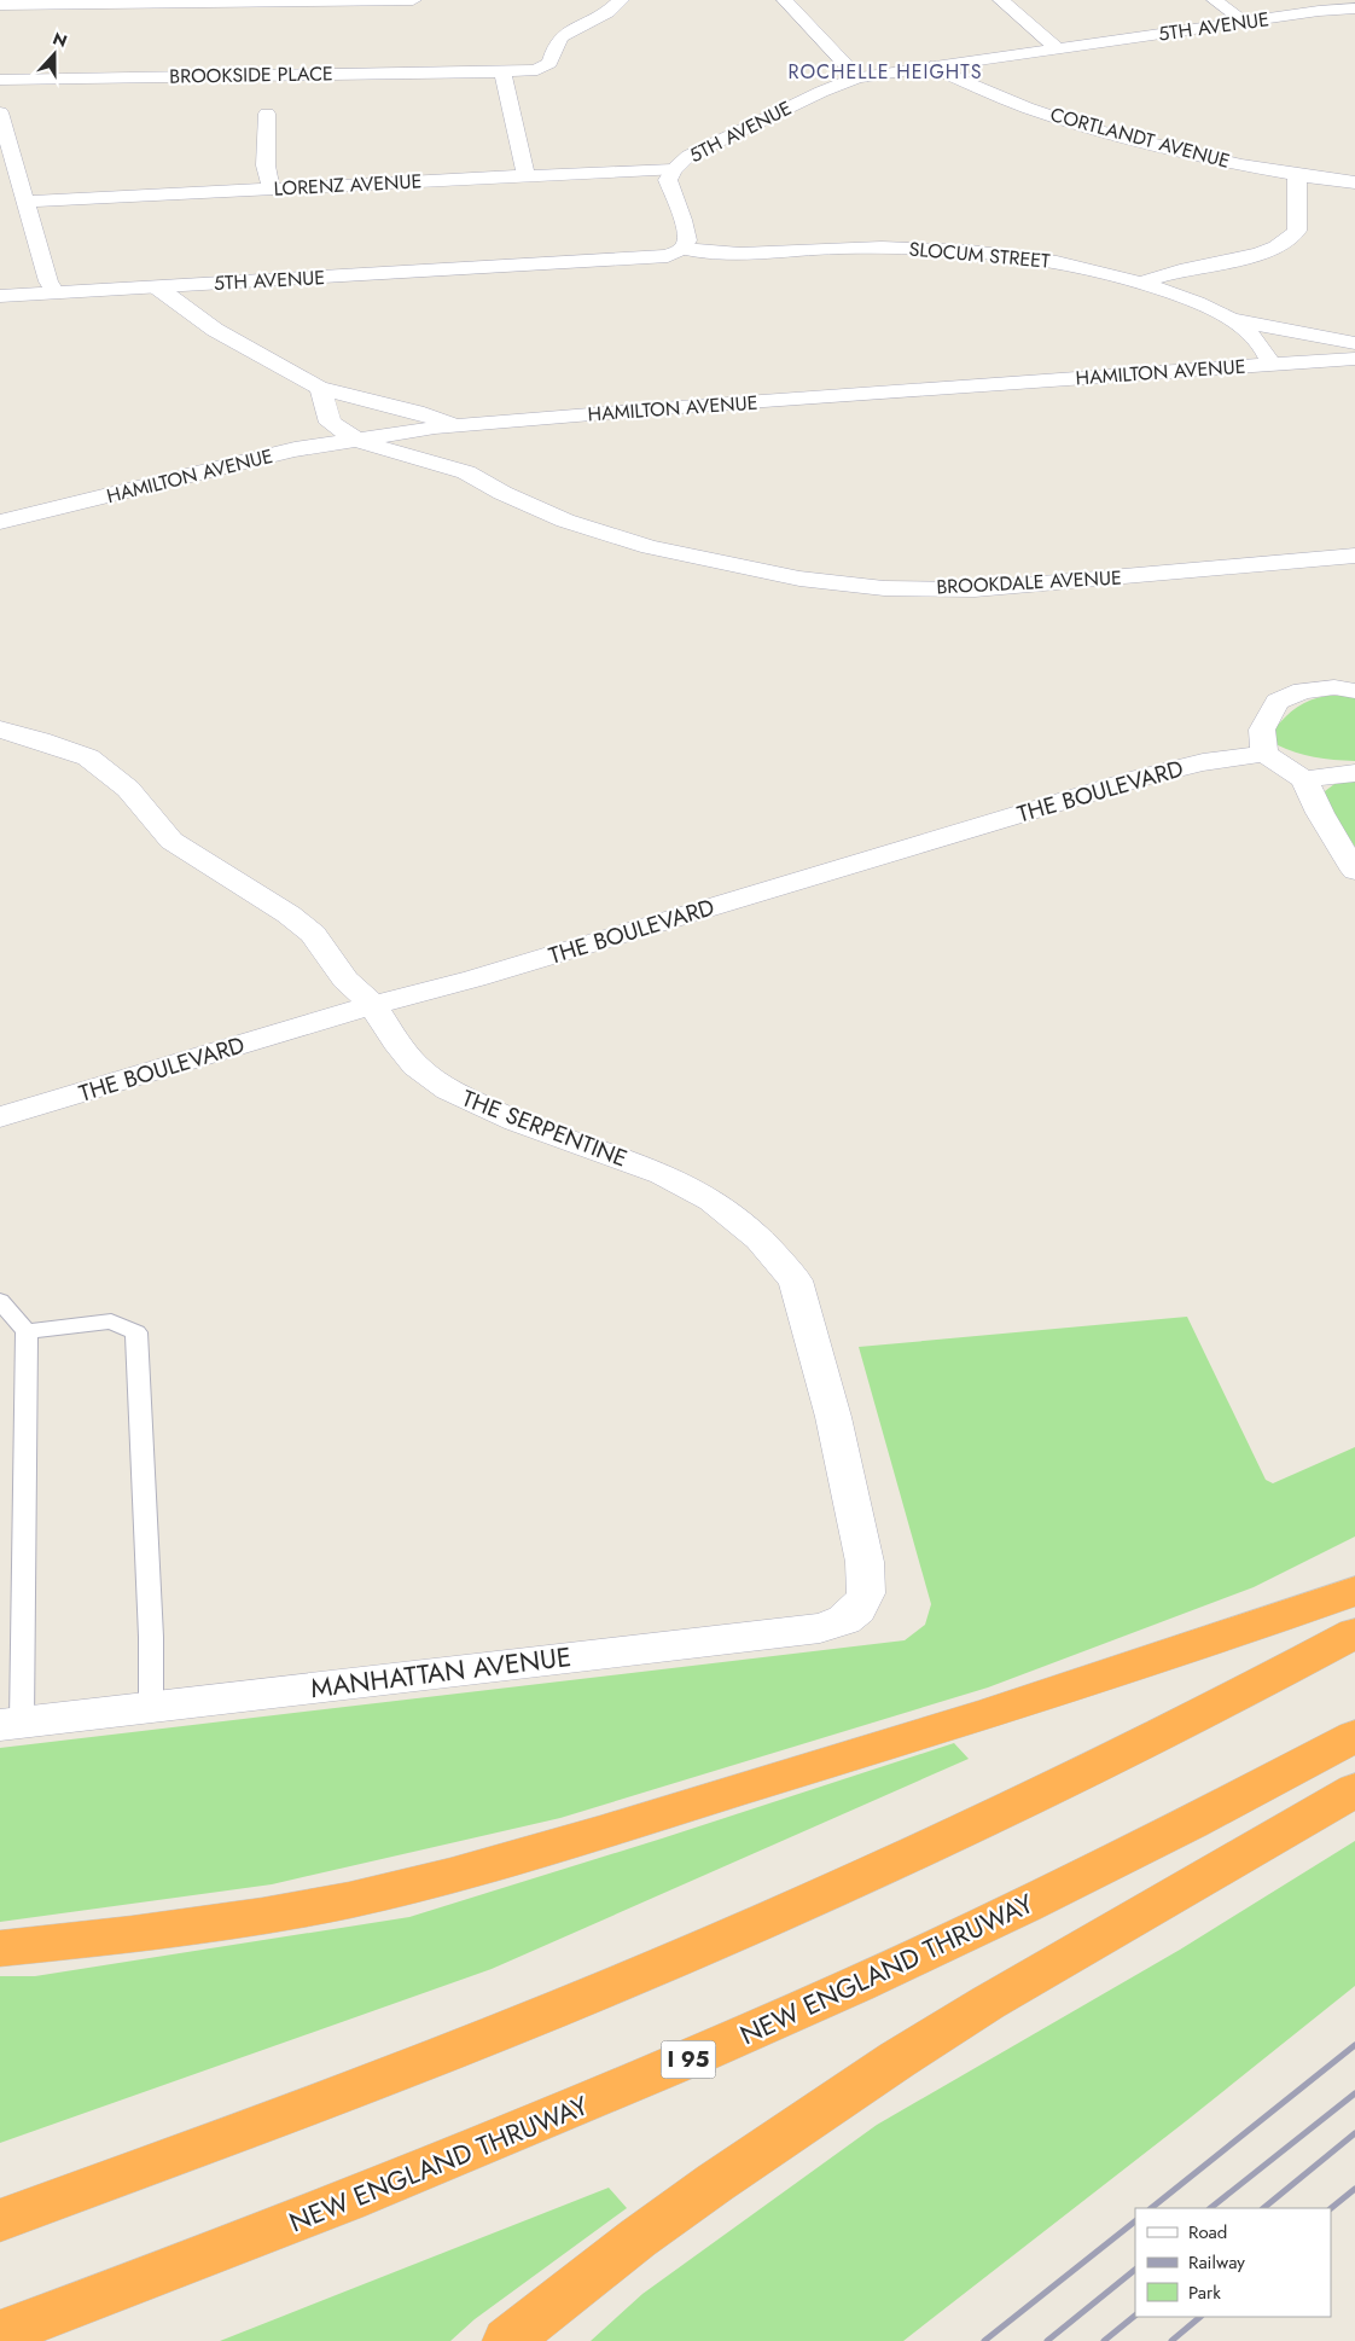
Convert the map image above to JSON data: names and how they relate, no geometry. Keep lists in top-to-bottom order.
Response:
{
  "streets": {
    "highway": ["NEW ENGLAND THRUWAY", "I 95"],
    "street": [
      "5TH AVENUE",
      "BROOKSIDE PLACE",
      "CORTLANDT AVENUE",
      "LORENZ AVENUE",
      "SLOCUM STREET",
      "HAMILTON AVENUE",
      "BROOKDALE AVENUE",
      "THE BOULEVARD",
      "THE SERPENTINE",
      "MANHATTAN AVENUE"
    ]
  },
  "crossings": [
    ["5TH AVENUE", "CORTLANDT AVENUE"],
    ["5TH AVENUE", "LORENZ AVENUE"],
    ["5TH AVENUE", "SLOCUM STREET"],
    ["SLOCUM STREET", "HAMILTON AVENUE"],
    ["HAMILTON AVENUE", "BROOKDALE AVENUE"],
    ["THE BOULEVARD", "THE SERPENTINE"],
    ["THE SERPENTINE", "MANHATTAN AVENUE"]
  ],
  "districts": ["ROCHELLE HEIGHTS"],
  "legend": ["Road", "Railway", "Park"],
  "north": "top"
}
